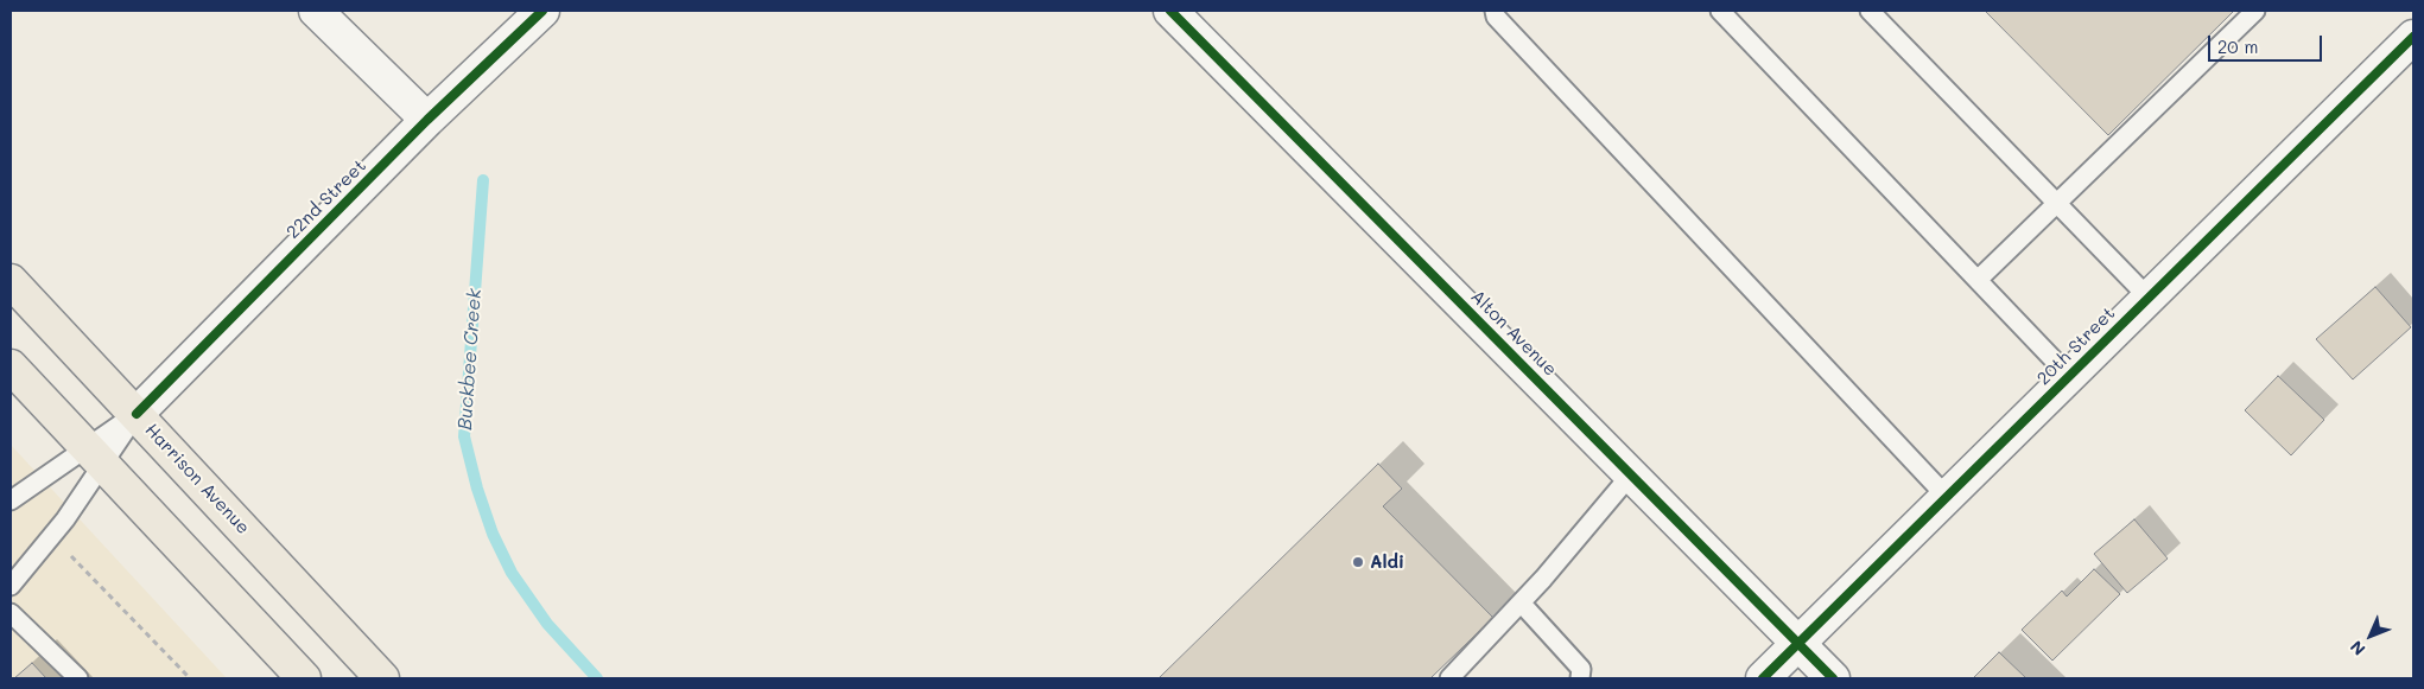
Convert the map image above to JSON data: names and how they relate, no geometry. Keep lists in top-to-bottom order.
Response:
{
  "streets": {
    "main road": ["Harrison Avenue"],
    "street": ["22nd Street", "Alton Avenue", "20th Street"]
  },
  "crossings": [
    ["22nd Street", "Harrison Avenue"],
    ["Alton Avenue", "20th Street"]
  ],
  "water": ["Buckbee Creek"],
  "places": ["Aldi"],
  "scale_bar": "20 m",
  "north": "bottom left"
}
